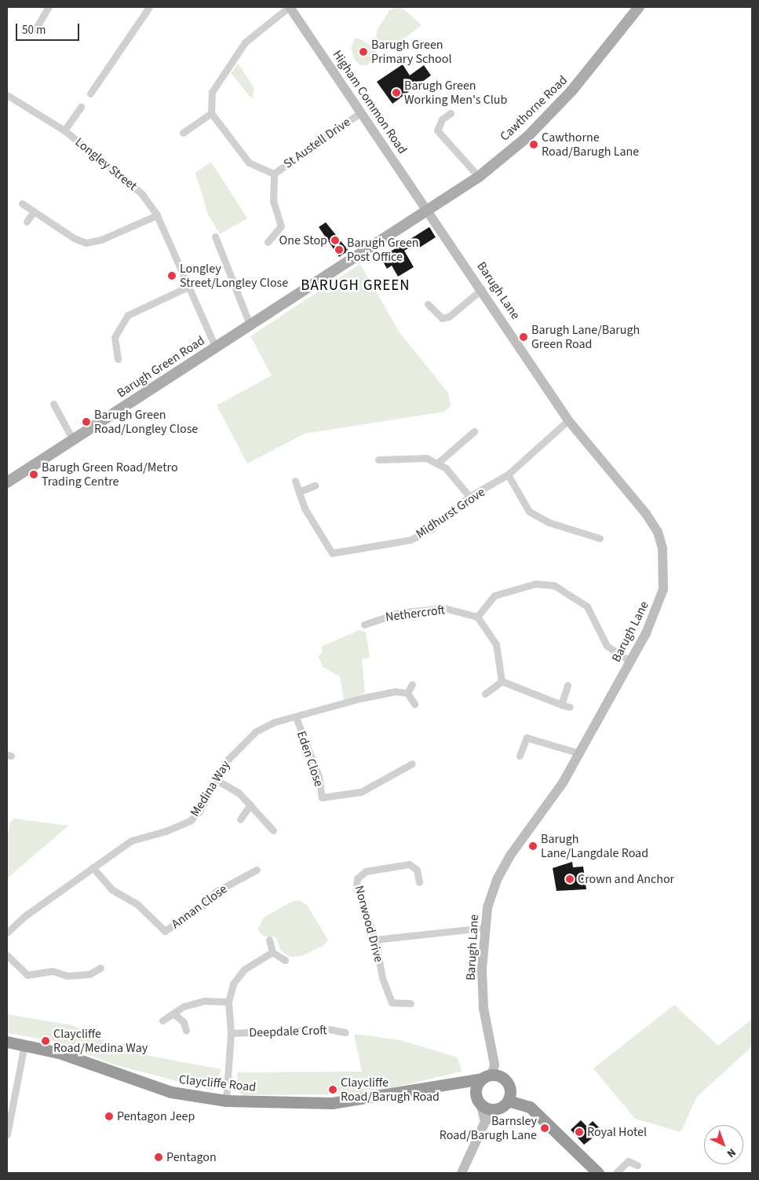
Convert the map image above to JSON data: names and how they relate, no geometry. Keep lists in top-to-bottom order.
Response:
{
  "streets": {
    "highway": ["Claycliffe Road"],
    "main road": [
      "Higham Common Road",
      "Cawthorne Road",
      "Barugh Lane",
      "Barugh Green Road"
    ],
    "street": [
      "St Austell Drive",
      "Longley Street",
      "Midhurst Grove",
      "Nethercroft",
      "Eden Close",
      "Medina Way",
      "Annan Close",
      "Norwood Drive",
      "Deepdale Croft"
    ]
  },
  "crossings": [
    ["Higham Common Road", "Cawthorne Road"],
    ["Higham Common Road", "St Austell Drive"],
    ["Higham Common Road", "Barugh Lane"],
    ["Higham Common Road", "Barugh Green Road"],
    ["Cawthorne Road", "Barugh Lane"],
    ["Cawthorne Road", "Barugh Green Road"],
    ["Longley Street", "Barugh Green Road"],
    ["Barugh Lane", "Barugh Green Road"],
    ["Barugh Lane", "Midhurst Grove"],
    ["Barugh Lane", "Claycliffe Road"],
    ["Eden Close", "Medina Way"],
    ["Medina Way", "Annan Close"]
  ],
  "districts": ["BARUGH GREEN"],
  "places": [
    "Barugh Green Primary School",
    "Barugh Green Working Men's Club",
    "Cawthorne Road/Barugh Lane",
    "One Stop",
    "Barugh Green Post Office",
    "Longley Street/Longley Close",
    "Barugh Lane/Barugh Green Road",
    "Barugh Green Road/Longley Close",
    "Barugh Green Road/Metro Trading Centre",
    "Barugh Lane/Langdale Road",
    "Crown and Anchor",
    "Claycliffe Road/Medina Way",
    "Claycliffe Road/Barugh Road",
    "Pentagon Jeep",
    "Barnsley Road/Barugh Lane",
    "Royal Hotel",
    "Pentagon"
  ],
  "scale_bar": "50 m",
  "north": "bottom right"
}
